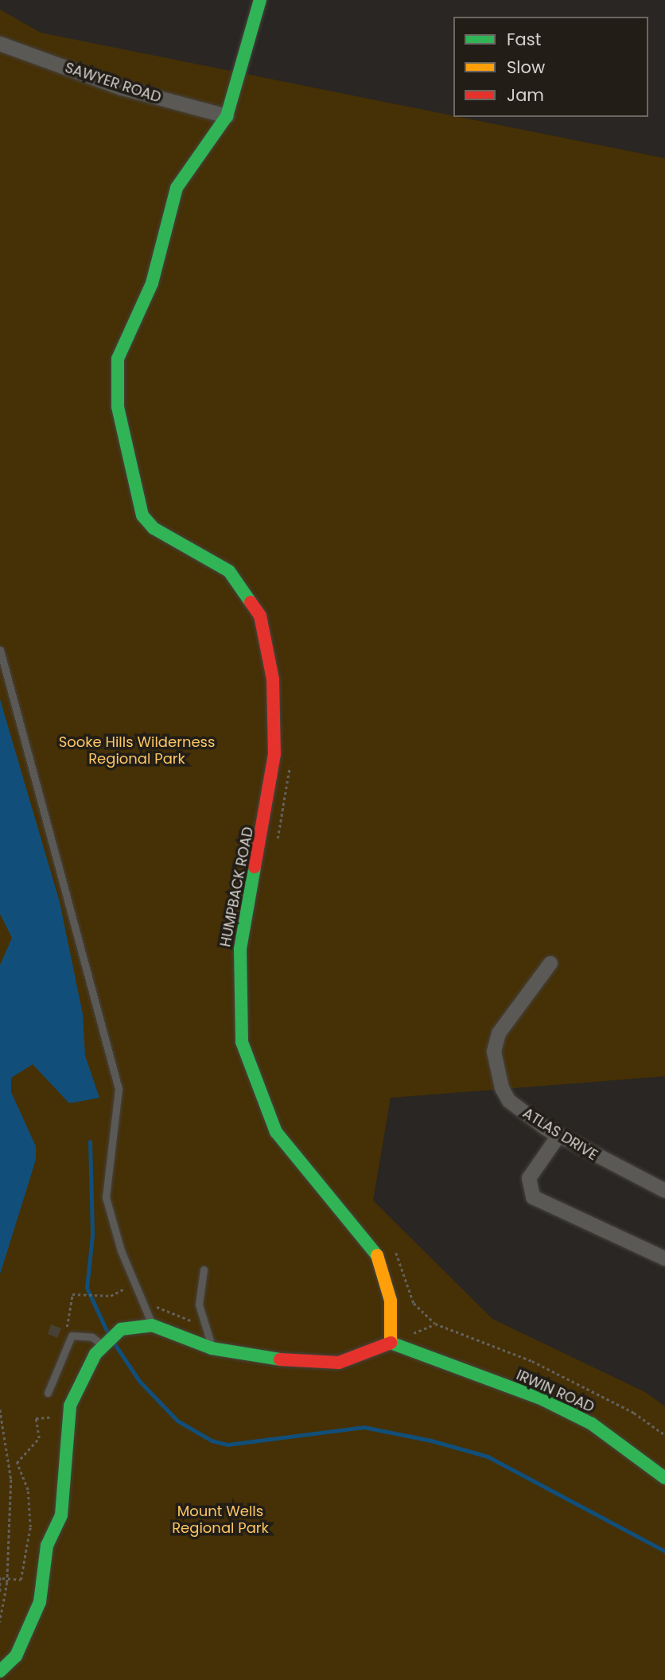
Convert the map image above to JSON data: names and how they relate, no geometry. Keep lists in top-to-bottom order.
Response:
{
  "streets": {
    "street": [
      "SAWYER ROAD",
      "HUMPBACK ROAD",
      "ATLAS DRIVE",
      "IRWIN ROAD"
    ]
  },
  "crossings": [
    ["SAWYER ROAD", "HUMPBACK ROAD"],
    ["HUMPBACK ROAD", "IRWIN ROAD"]
  ],
  "parks": ["Sooke Hills Wilderness Regional Park", "Mount Wells Regional Park"],
  "legend": ["Fast", "Slow", "Jam"]
}
